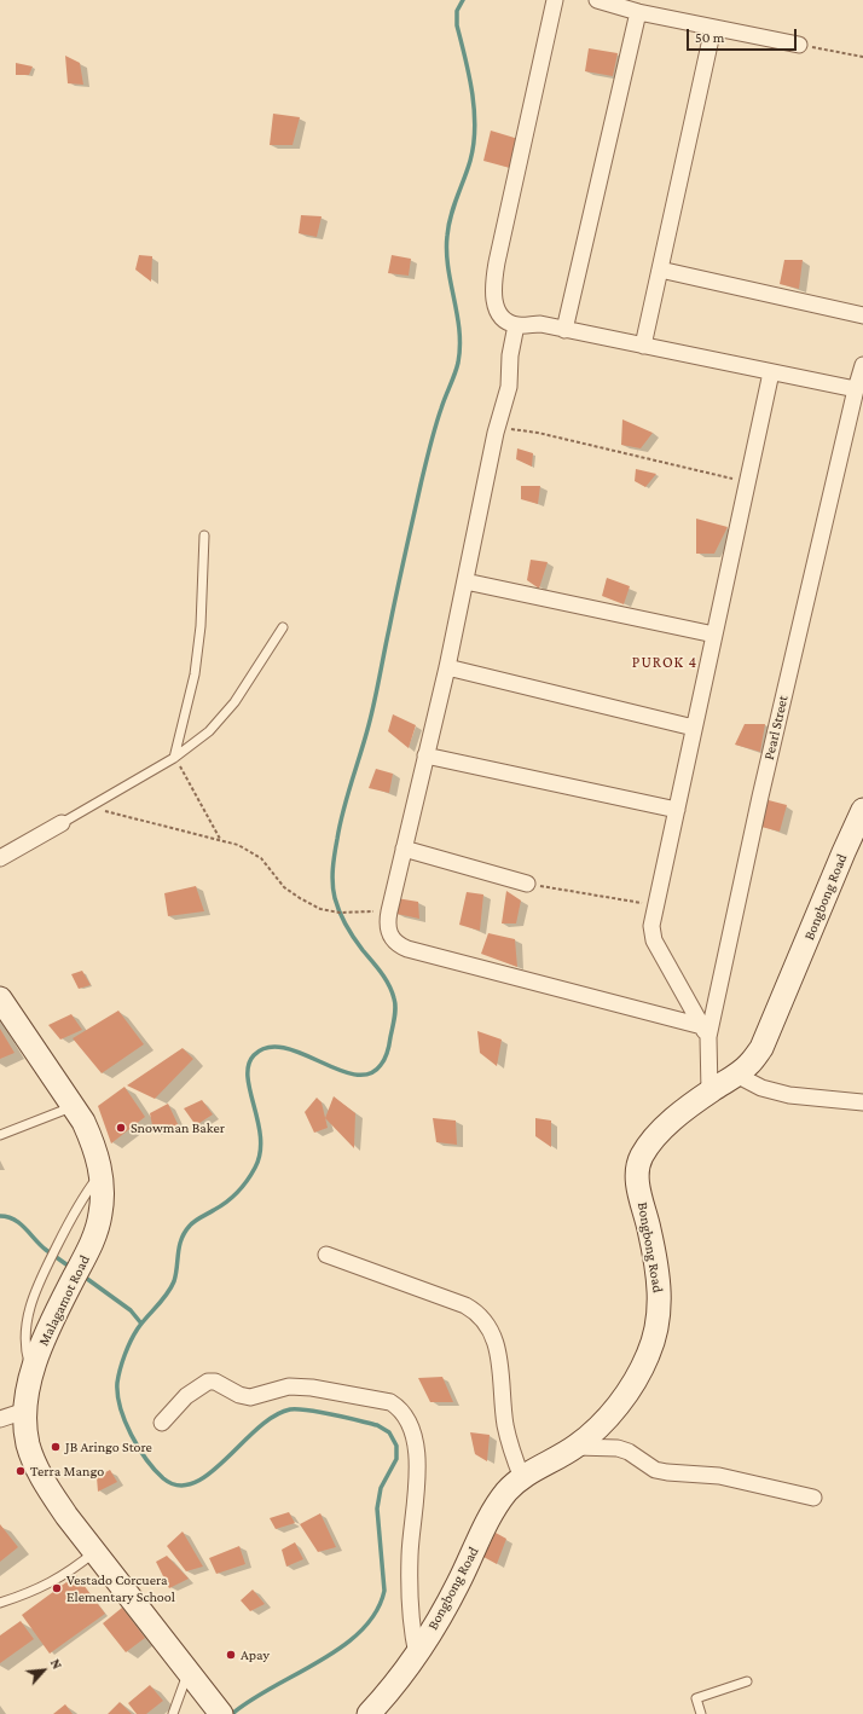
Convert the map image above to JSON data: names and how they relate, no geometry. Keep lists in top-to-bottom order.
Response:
{
  "streets": {
    "street": ["Pearl Street", "Bongbong Road", "Malagamot Road"]
  },
  "crossings": [
    ["Pearl Street", "Bongbong Road"]
  ],
  "districts": ["PUROK 4"],
  "places": [
    "Snowman Baker",
    "JB Aringo Store",
    "Terra Mango",
    "Vestado Corcuera Elementary School",
    "Apay"
  ],
  "scale_bar": "50 m",
  "north": "top right"
}
